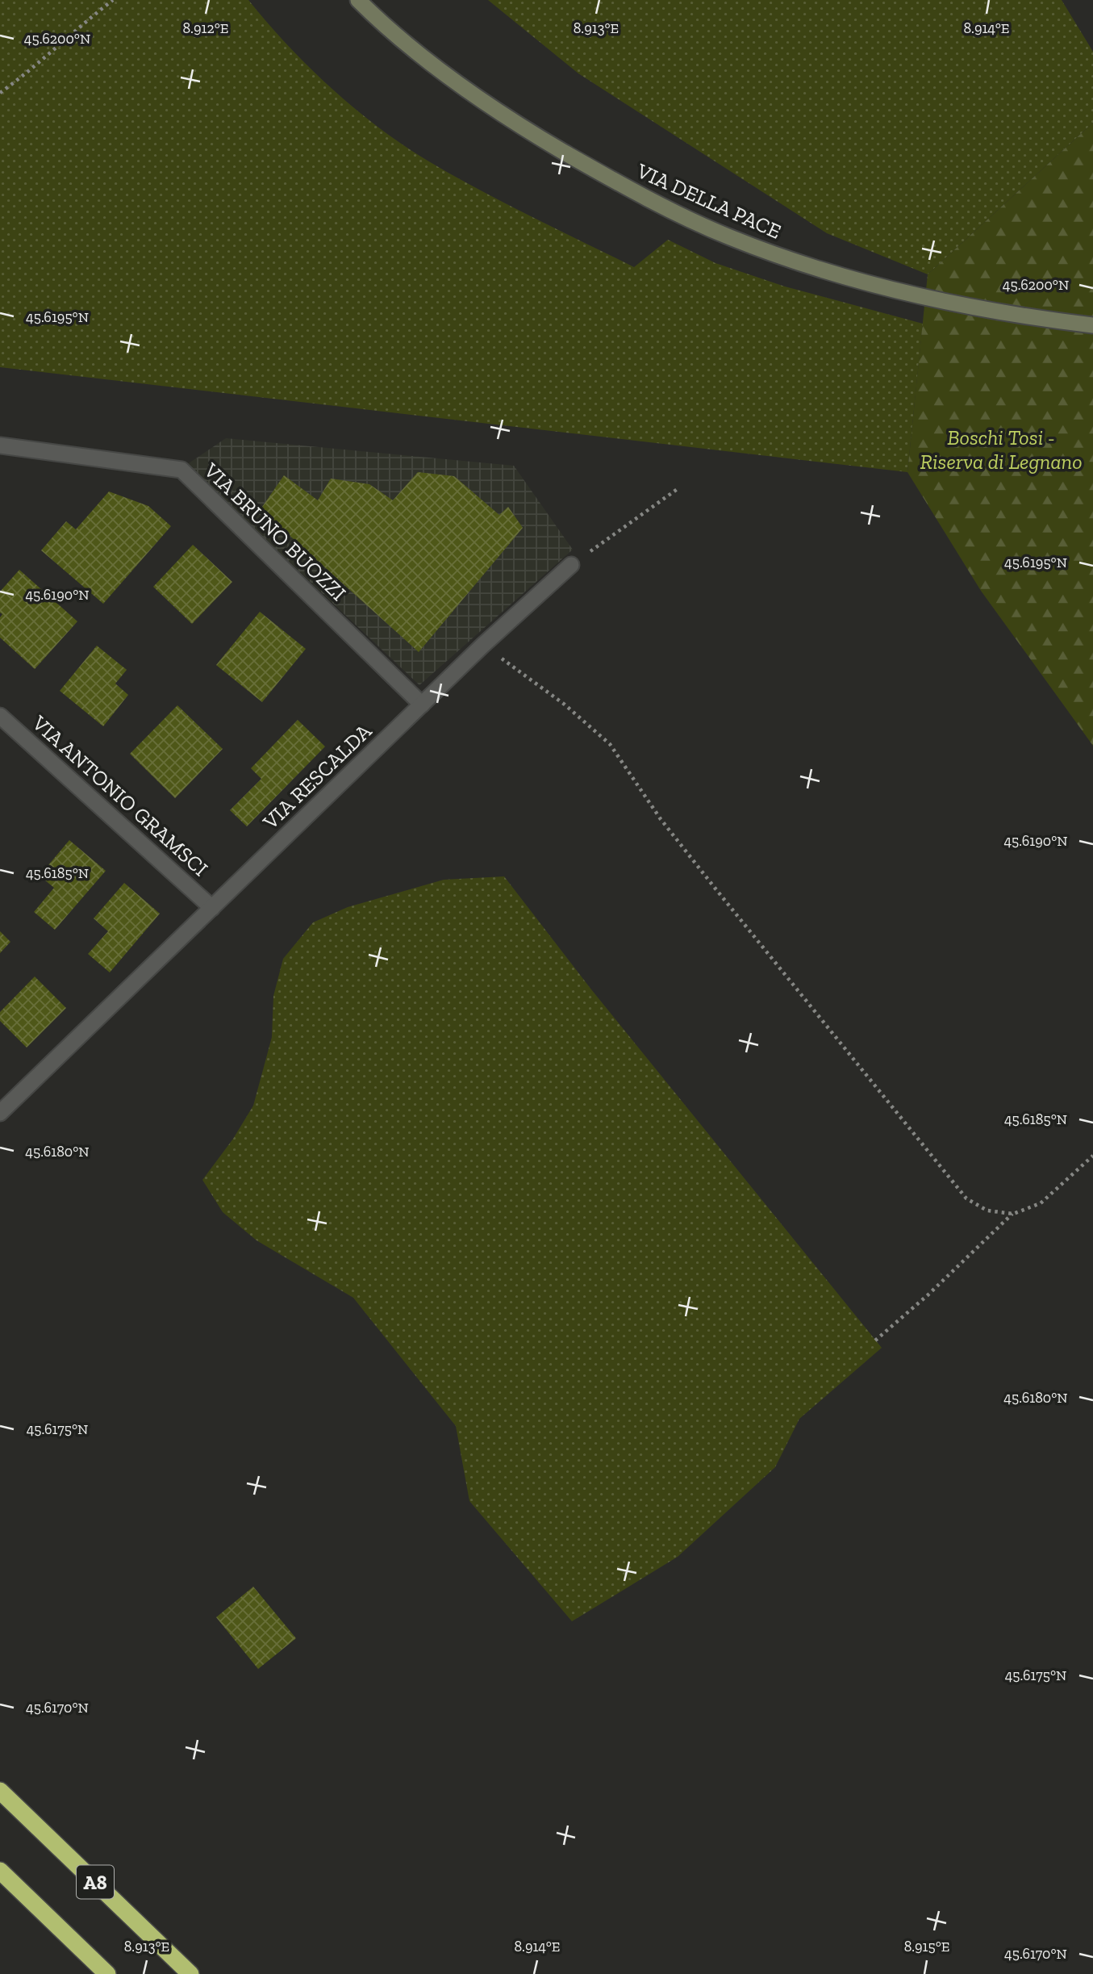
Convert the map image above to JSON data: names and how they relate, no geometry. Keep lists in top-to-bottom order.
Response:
{
  "streets": {
    "highway": ["A8"],
    "main road": ["VIA DELLA PACE"],
    "street": ["VIA BRUNO BUOZZI", "VIA RESCALDA", "VIA ANTONIO GRAMSCI"]
  },
  "crossings": [
    ["VIA BRUNO BUOZZI", "VIA RESCALDA"],
    ["VIA RESCALDA", "VIA ANTONIO GRAMSCI"]
  ],
  "parks": ["Boschi Tosi - Riserva di Legnano"],
  "coordinates": [
    "8.912°E",
    "8.913°E",
    "8.914°E",
    "45.6200°N",
    "45.6195°N",
    "45.6190°N",
    "45.6185°N",
    "45.6180°N",
    "45.6175°N",
    "45.6170°N",
    "8.915°E"
  ]
}
